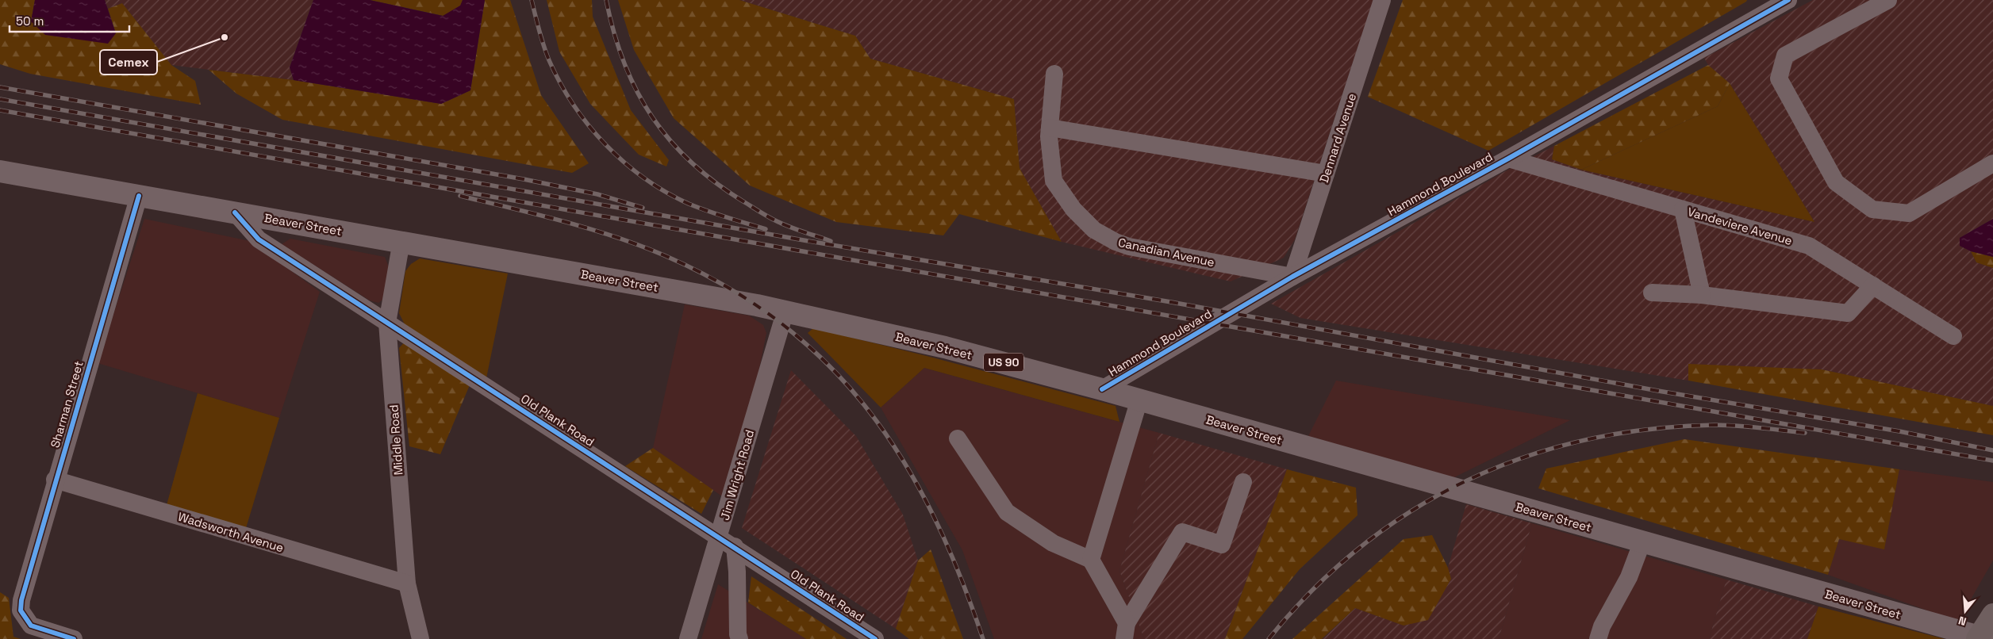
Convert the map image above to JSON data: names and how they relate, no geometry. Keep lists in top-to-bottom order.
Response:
{
  "streets": {
    "main road": ["Beaver Street", "US 90"],
    "street": [
      "Dennard Avenue",
      "Hammond Boulevard",
      "Vandeviere Avenue",
      "Canadian Avenue",
      "Sharman Street",
      "Old Plank Road",
      "Middle Road",
      "Jim Wright Road",
      "Wadsworth Avenue"
    ]
  },
  "crossings": [
    ["Dennard Avenue", "Hammond Boulevard"],
    ["Dennard Avenue", "Canadian Avenue"],
    ["Hammond Boulevard", "Beaver Street"],
    ["Hammond Boulevard", "Vandeviere Avenue"],
    ["Hammond Boulevard", "Canadian Avenue"],
    ["Beaver Street", "Sharman Street"],
    ["Beaver Street", "Old Plank Road"],
    ["Beaver Street", "Middle Road"],
    ["Beaver Street", "Jim Wright Road"],
    ["Sharman Street", "Wadsworth Avenue"],
    ["Old Plank Road", "Middle Road"],
    ["Old Plank Road", "Jim Wright Road"],
    ["Middle Road", "Wadsworth Avenue"]
  ],
  "places": ["Cemex"],
  "scale_bar": "50 m",
  "north": "bottom"
}
